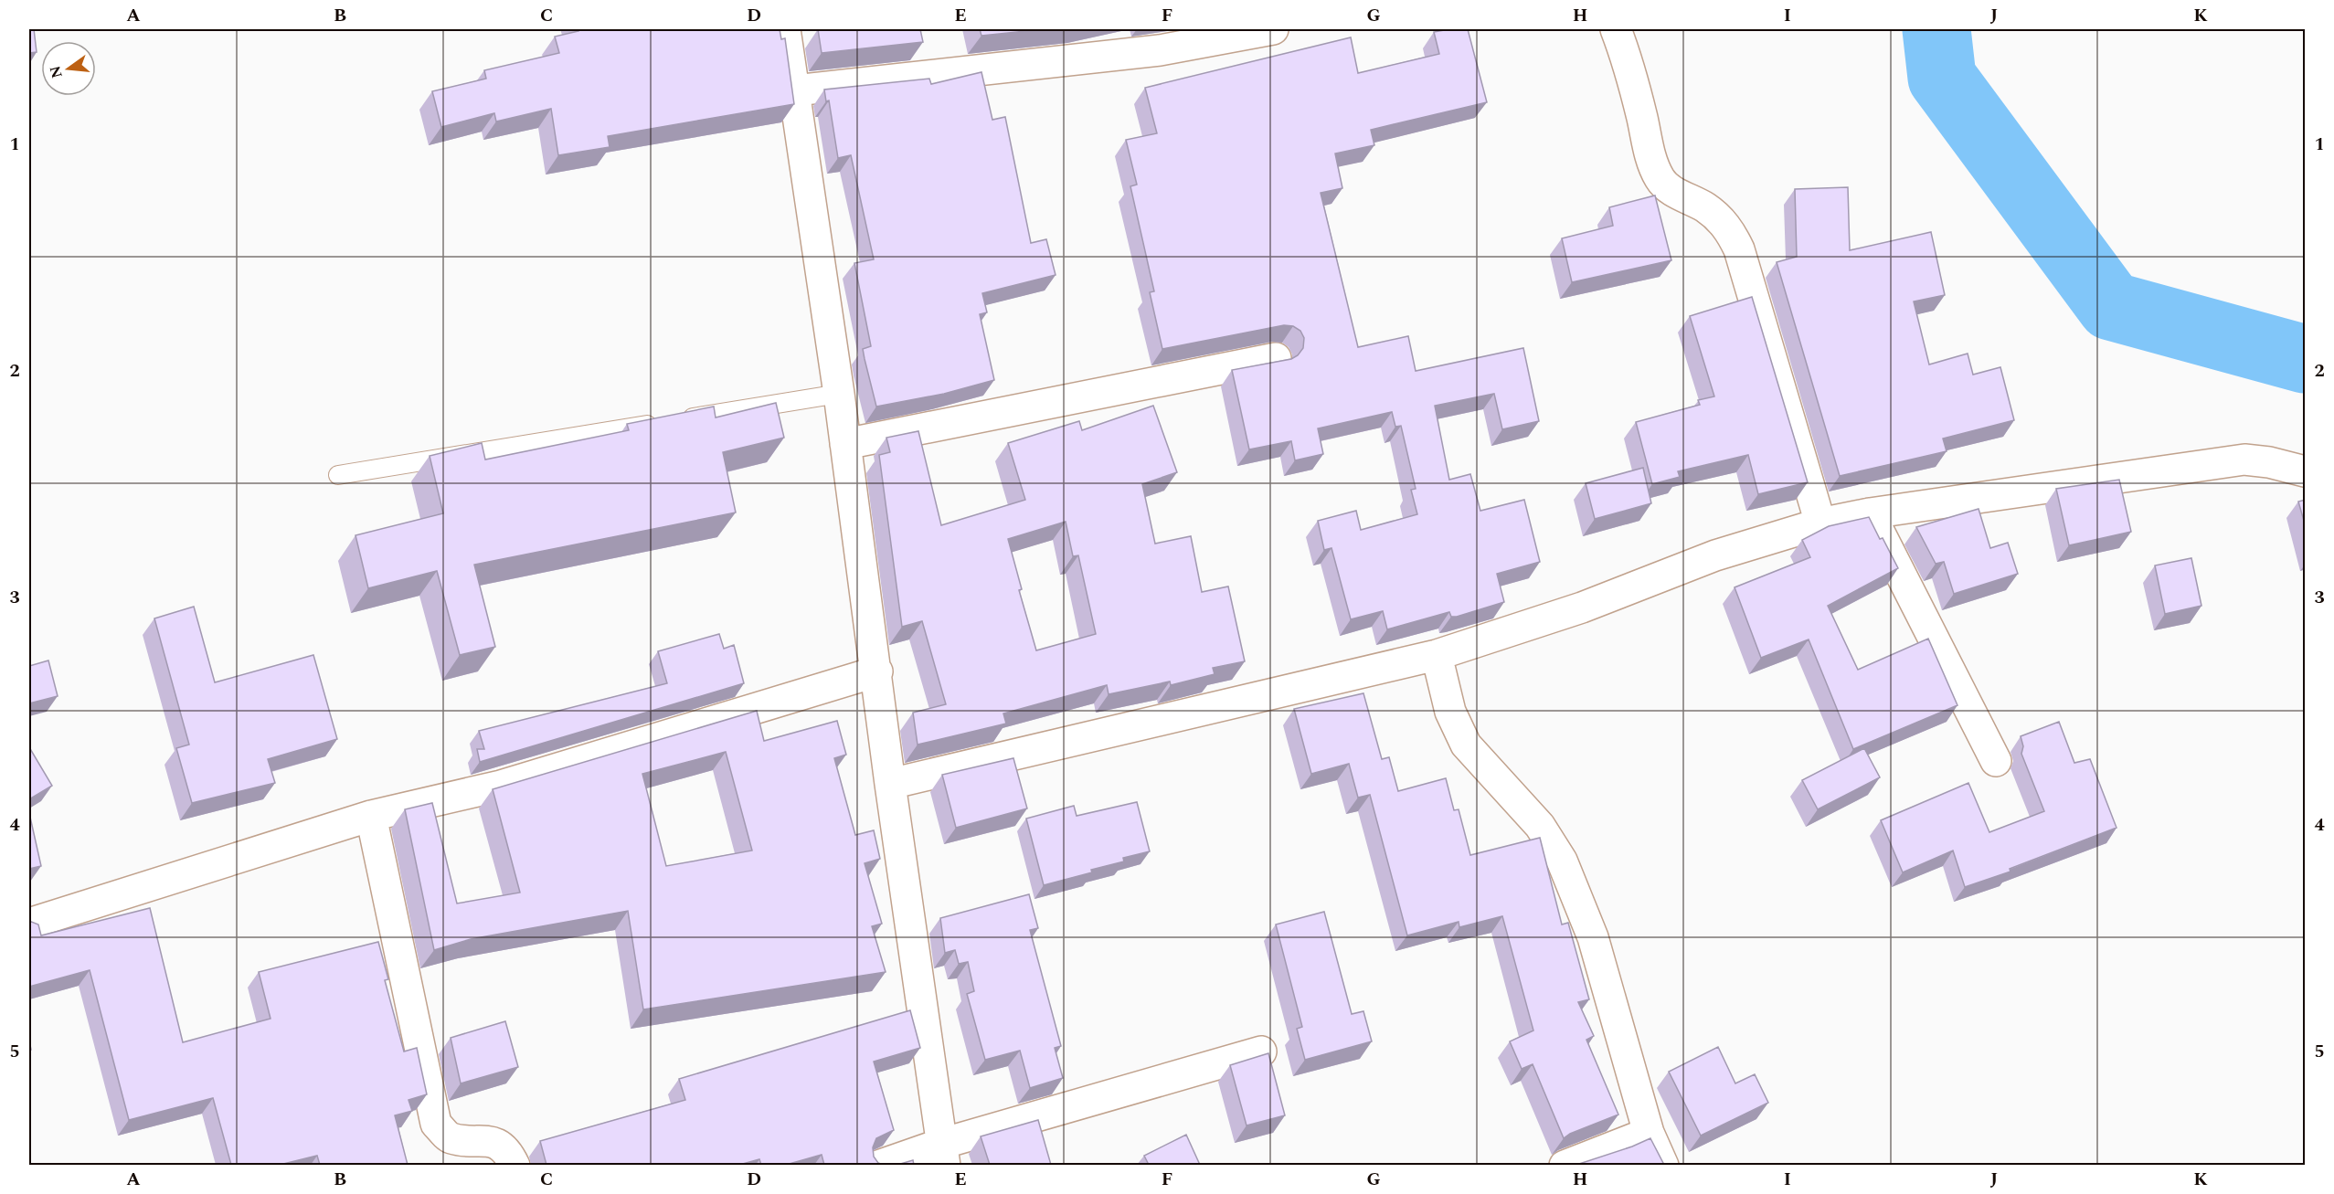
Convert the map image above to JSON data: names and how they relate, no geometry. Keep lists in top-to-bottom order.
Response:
{
  "north": "left",
  "grid": {
    "columns": [
      "A",
      "B",
      "C",
      "D",
      "E",
      "F",
      "G",
      "H",
      "I",
      "J",
      "K"
    ],
    "rows": [
      "1",
      "2",
      "3",
      "4",
      "5"
    ]
  }
}
